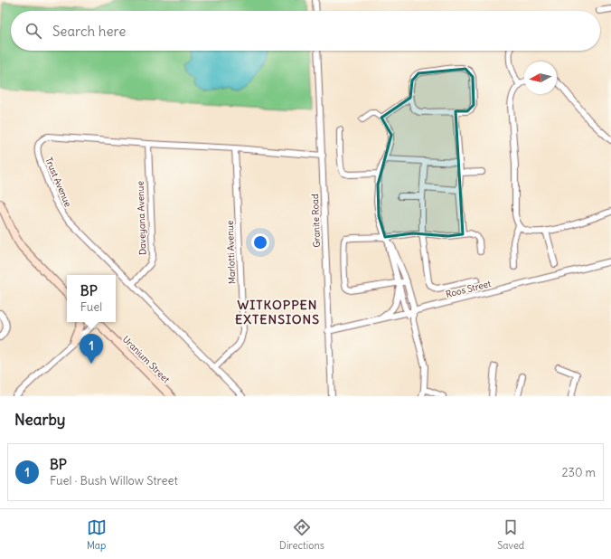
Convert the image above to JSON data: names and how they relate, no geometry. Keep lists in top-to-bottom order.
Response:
{
  "streets": {
    "street": [
      "Trust Avenue",
      "Daveyana Avenue",
      "Granite Road",
      "Marlotti Avenue",
      "Roos Street",
      "Uranium Street"
    ]
  },
  "crossings": [
    ["Trust Avenue", "Daveyana Avenue"],
    ["Trust Avenue", "Granite Road"],
    ["Trust Avenue", "Marlotti Avenue"],
    ["Granite Road", "Roos Street"]
  ],
  "districts": ["WITKOPPEN EXTENSIONS"],
  "north": "left",
  "page": {
    "search": "Search here",
    "popup": ["BP", "Fuel"],
    "pins": "1",
    "heading": "Nearby",
    "list": [
      {
        "mark": "1",
        "name": "BP",
        "note": "Fuel · Bush Willow Street",
        "value": "230 m"
      }
    ],
    "nav": ["Map", "Directions", "Saved"]
  }
}
